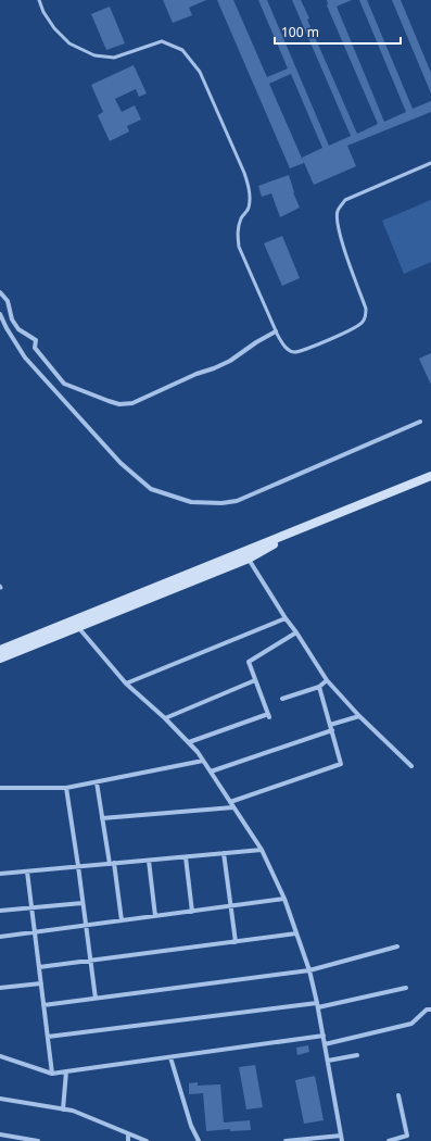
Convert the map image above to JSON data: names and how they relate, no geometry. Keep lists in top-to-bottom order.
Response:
{
  "scale_bar": "100 m"
}
